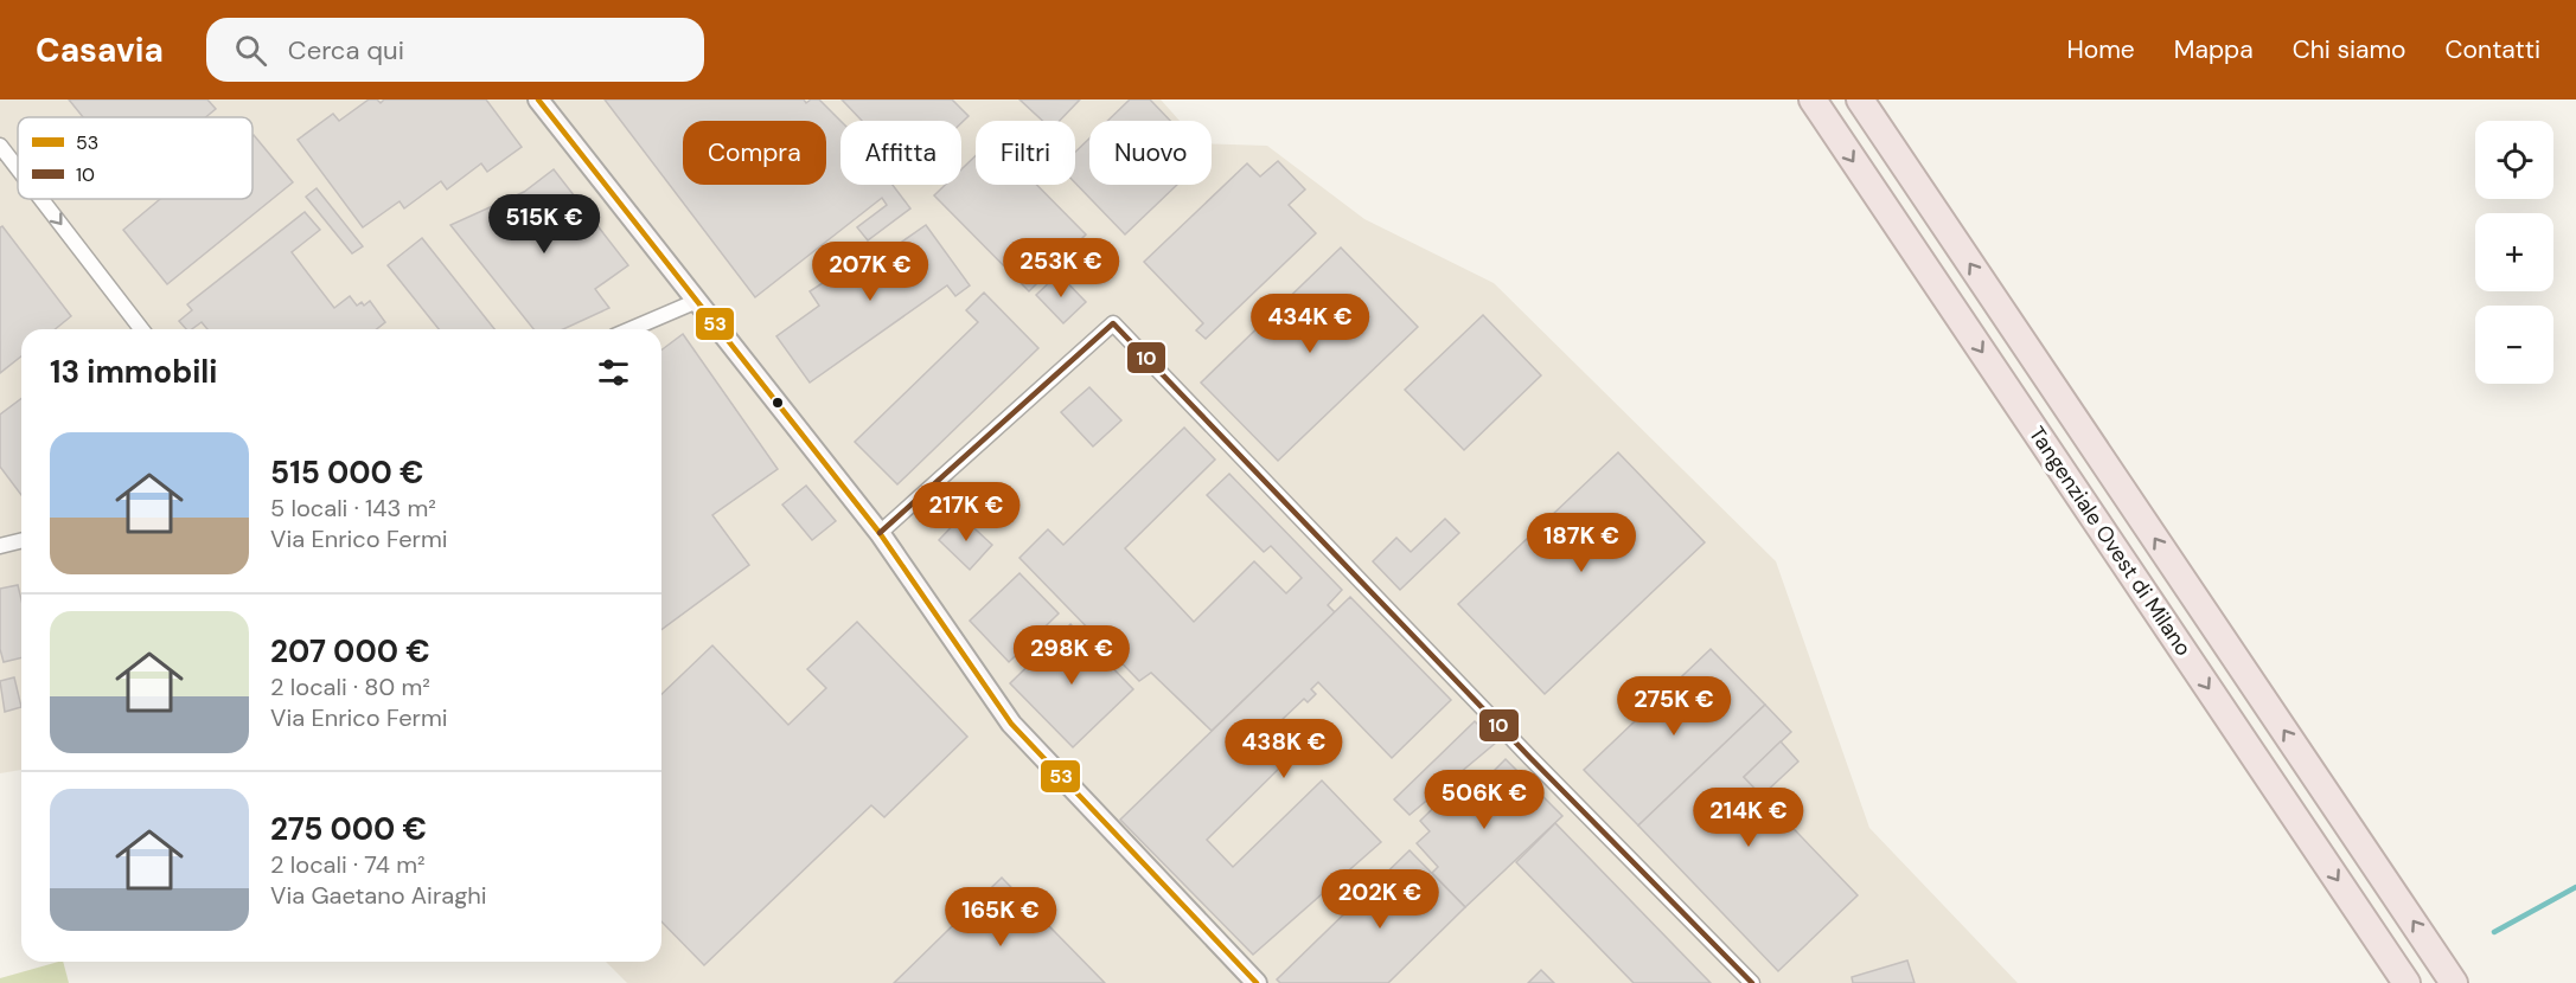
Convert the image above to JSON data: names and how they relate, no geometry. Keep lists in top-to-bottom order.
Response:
{
  "streets": {
    "highway": ["Tangenziale Ovest di Milano"]
  },
  "lines": ["transit line 53", "transit line 10"],
  "legend": ["53", "10"],
  "page": {
    "header": "Casavia",
    "search": "Cerca qui",
    "nav": [
      "Home",
      "Mappa",
      "Chi siamo",
      "Contatti"
    ],
    "map_buttons": ["+", "−"],
    "chip": [
      "Compra",
      "Affitta",
      "Filtri",
      "Nuovo"
    ],
    "price": [
      "515K €",
      "253K €",
      "207K €",
      "434K €",
      "217K €",
      "187K €",
      "298K €",
      "275K €",
      "438K €",
      "506K €",
      "214K €",
      "202K €",
      "165K €"
    ],
    "heading": "13 immobili",
    "list": [
      {
        "name": "515 000 €",
        "note": "5 locali · 143 m² · Via Enrico Fermi"
      },
      {
        "name": "207 000 €",
        "note": "2 locali · 80 m² · Via Enrico Fermi"
      },
      {
        "name": "275 000 €",
        "note": "2 locali · 74 m² · Via Gaetano Airaghi"
      }
    ]
  }
}
